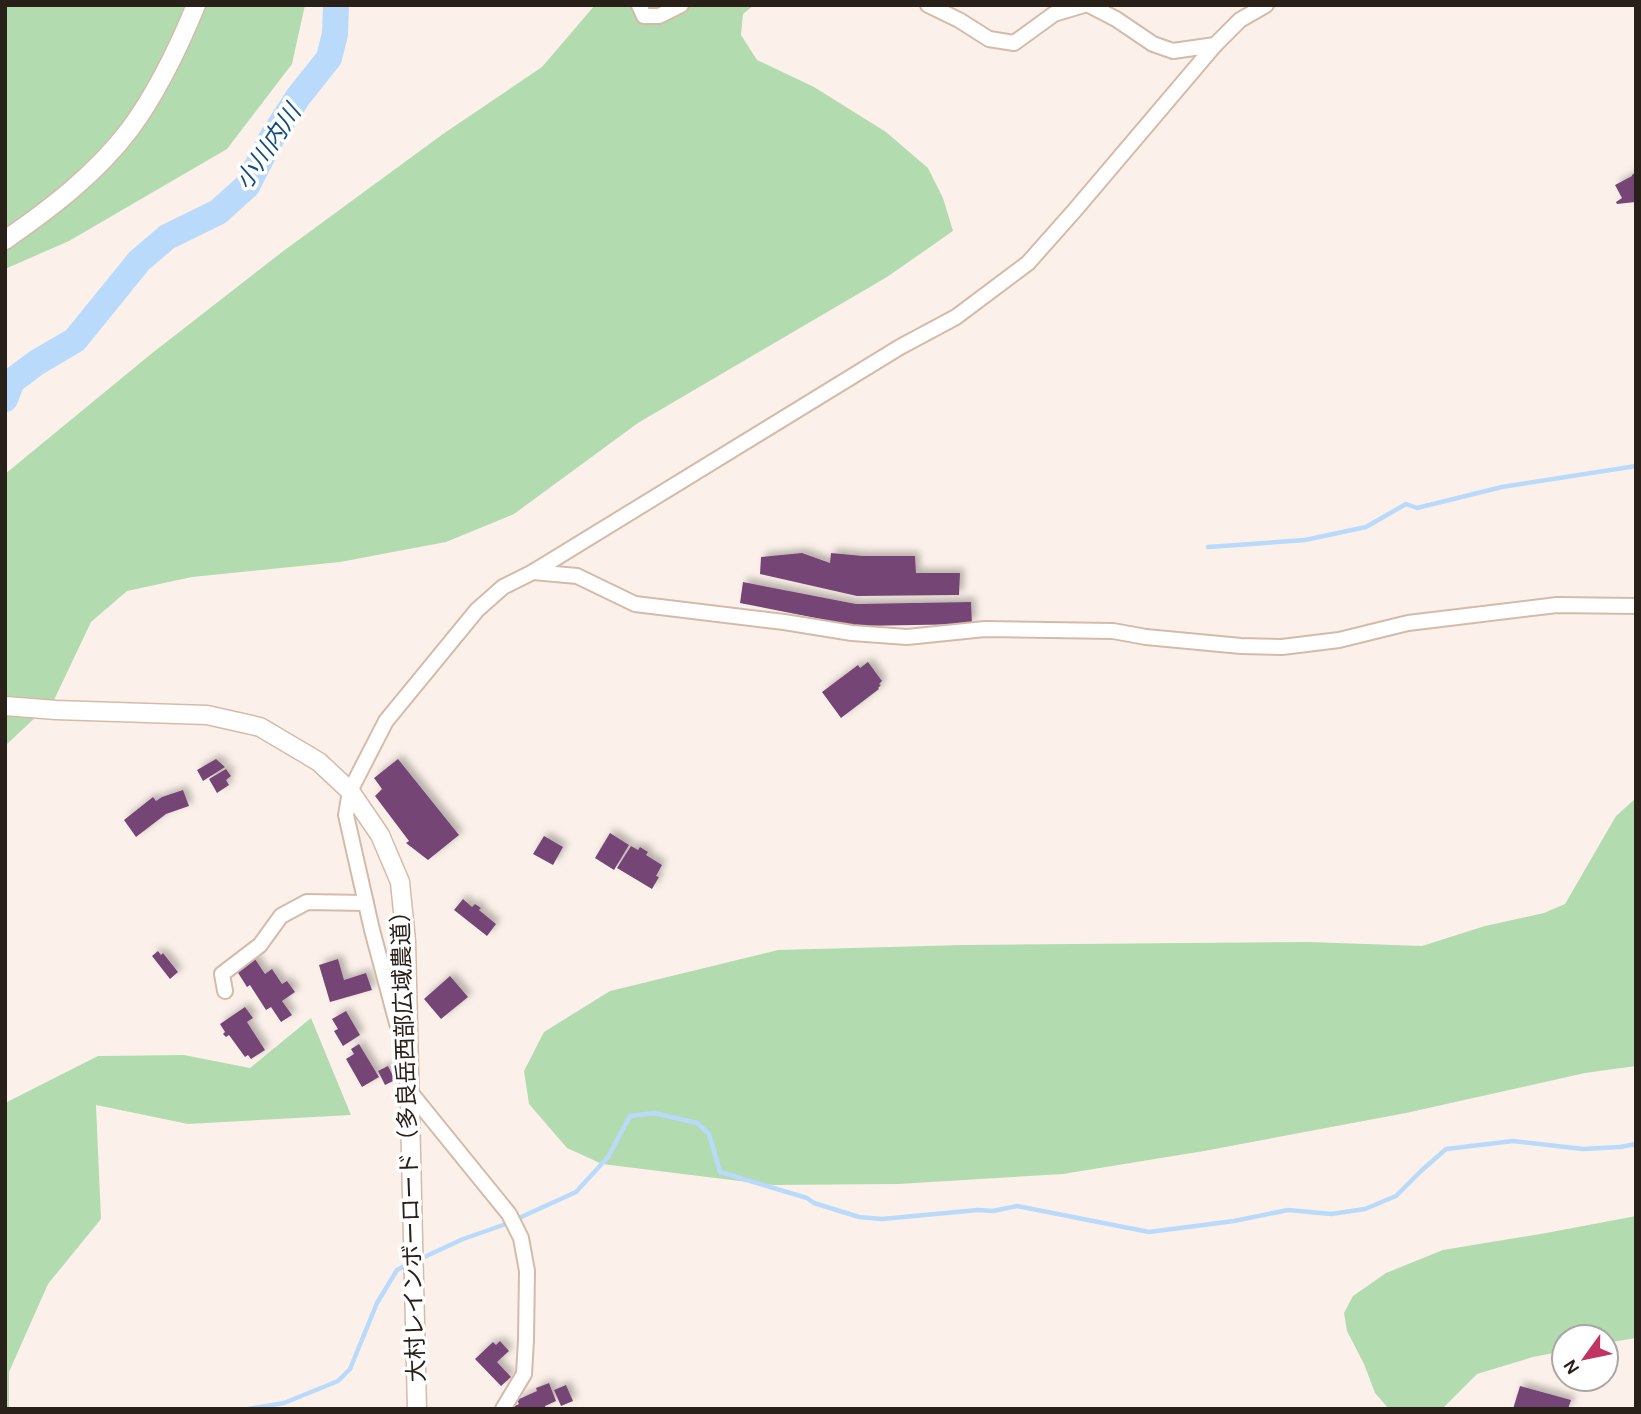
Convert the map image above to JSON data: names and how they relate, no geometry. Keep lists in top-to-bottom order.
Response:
{
  "streets": {
    "street": ["大村レインボーロード（多良岳西部広域農道）"]
  },
  "water": ["小川内川"],
  "north": "bottom left"
}
